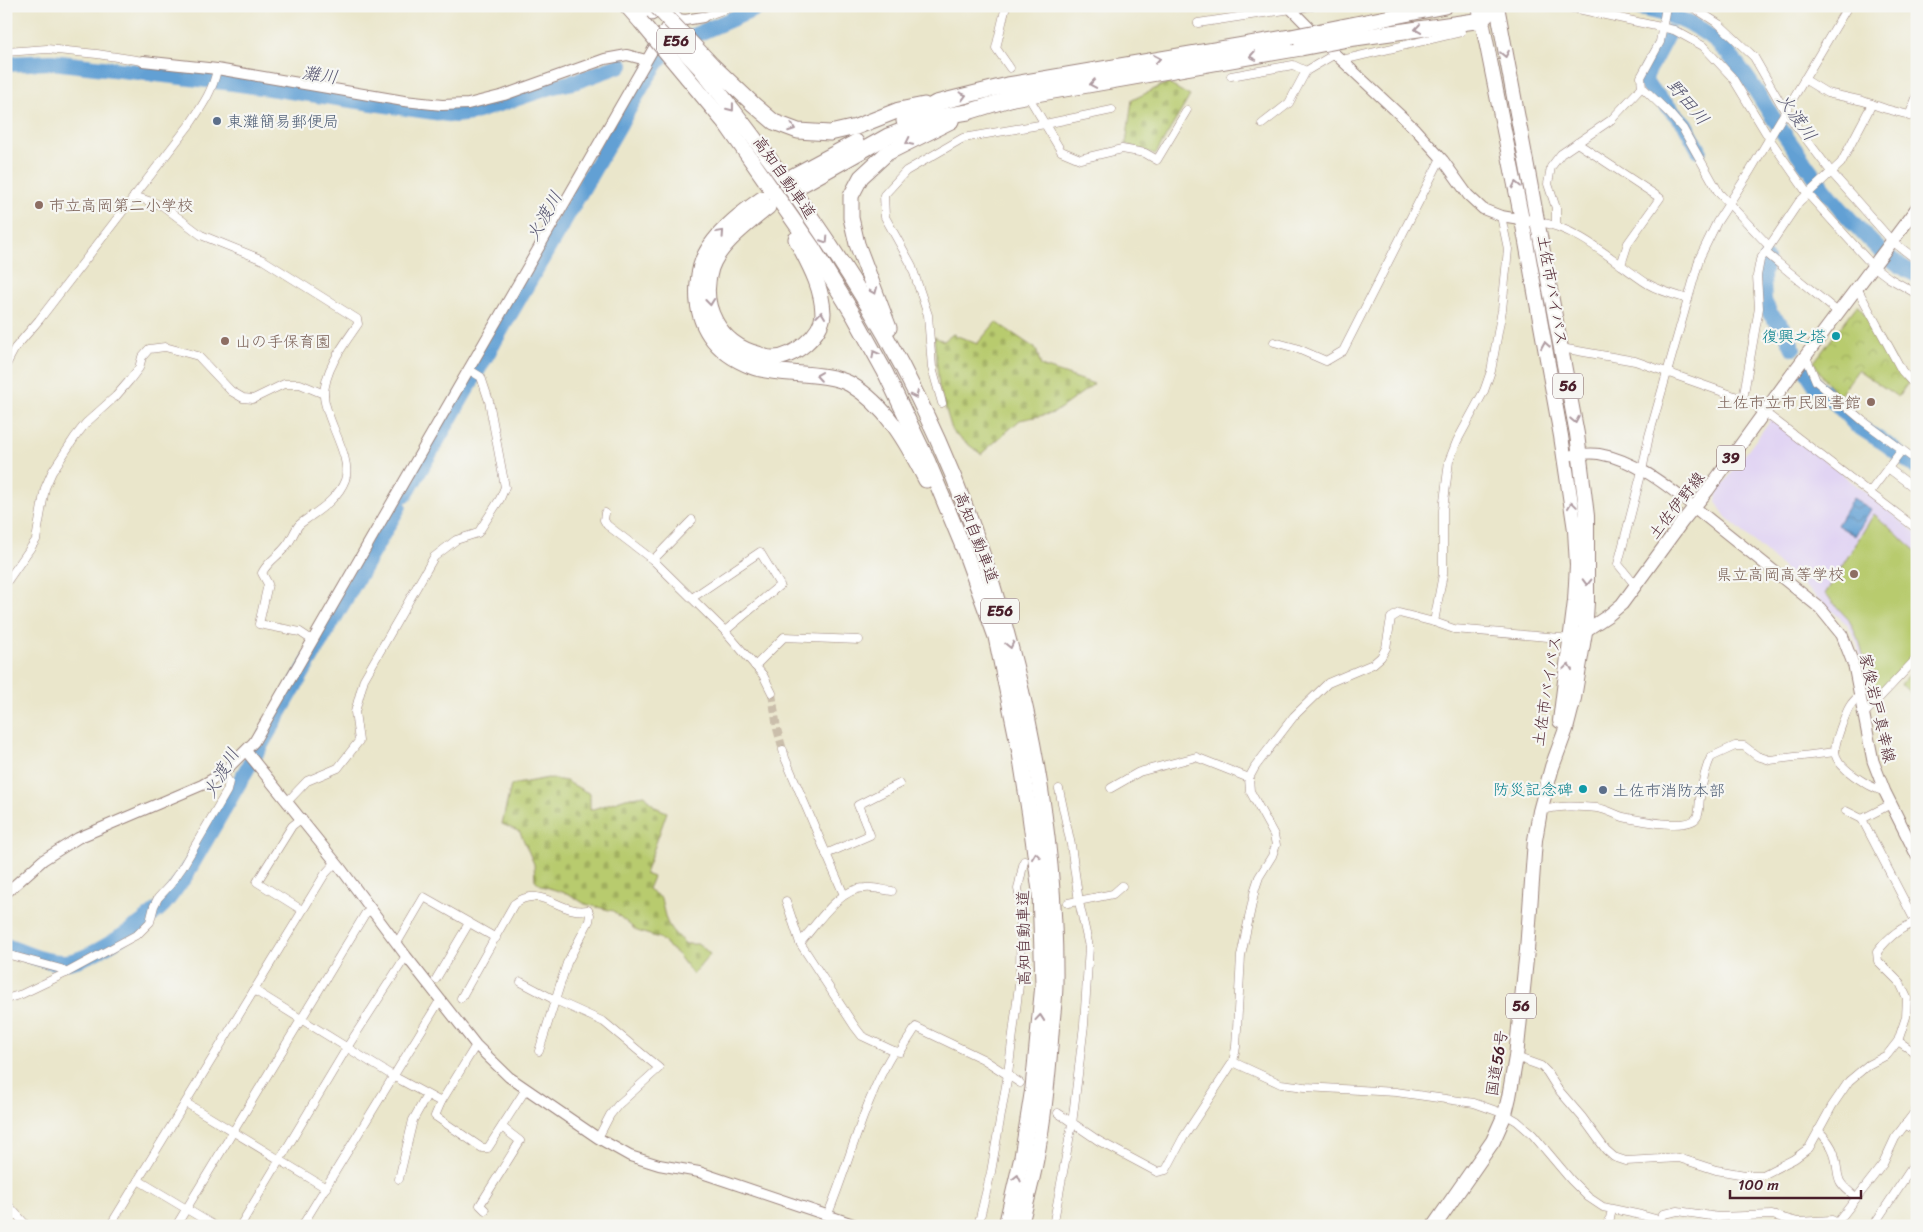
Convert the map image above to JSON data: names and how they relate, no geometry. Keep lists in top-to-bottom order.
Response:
{
  "streets": {
    "highway": [
      "E56",
      "高知自動車道",
      "土佐市バイパス",
      "56",
      "国道56号"
    ],
    "main road": ["39", "土佐伊野線", "家俊岩戸真幸線"]
  },
  "crossings": [
    ["土佐市バイパス", "土佐伊野線"],
    ["土佐市バイパス", "国道56号"],
    ["土佐伊野線", "家俊岩戸真幸線"]
  ],
  "water": ["灘川", "野田川", "火渡川"],
  "places": [
    "東灘簡易郵便局",
    "市立高岡第二小学校",
    "復興之塔",
    "山の手保育園",
    "土佐市立市民図書館",
    "県立高岡高等学校",
    "防災記念碑",
    "土佐市消防本部"
  ],
  "scale_bar": "100 m"
}
